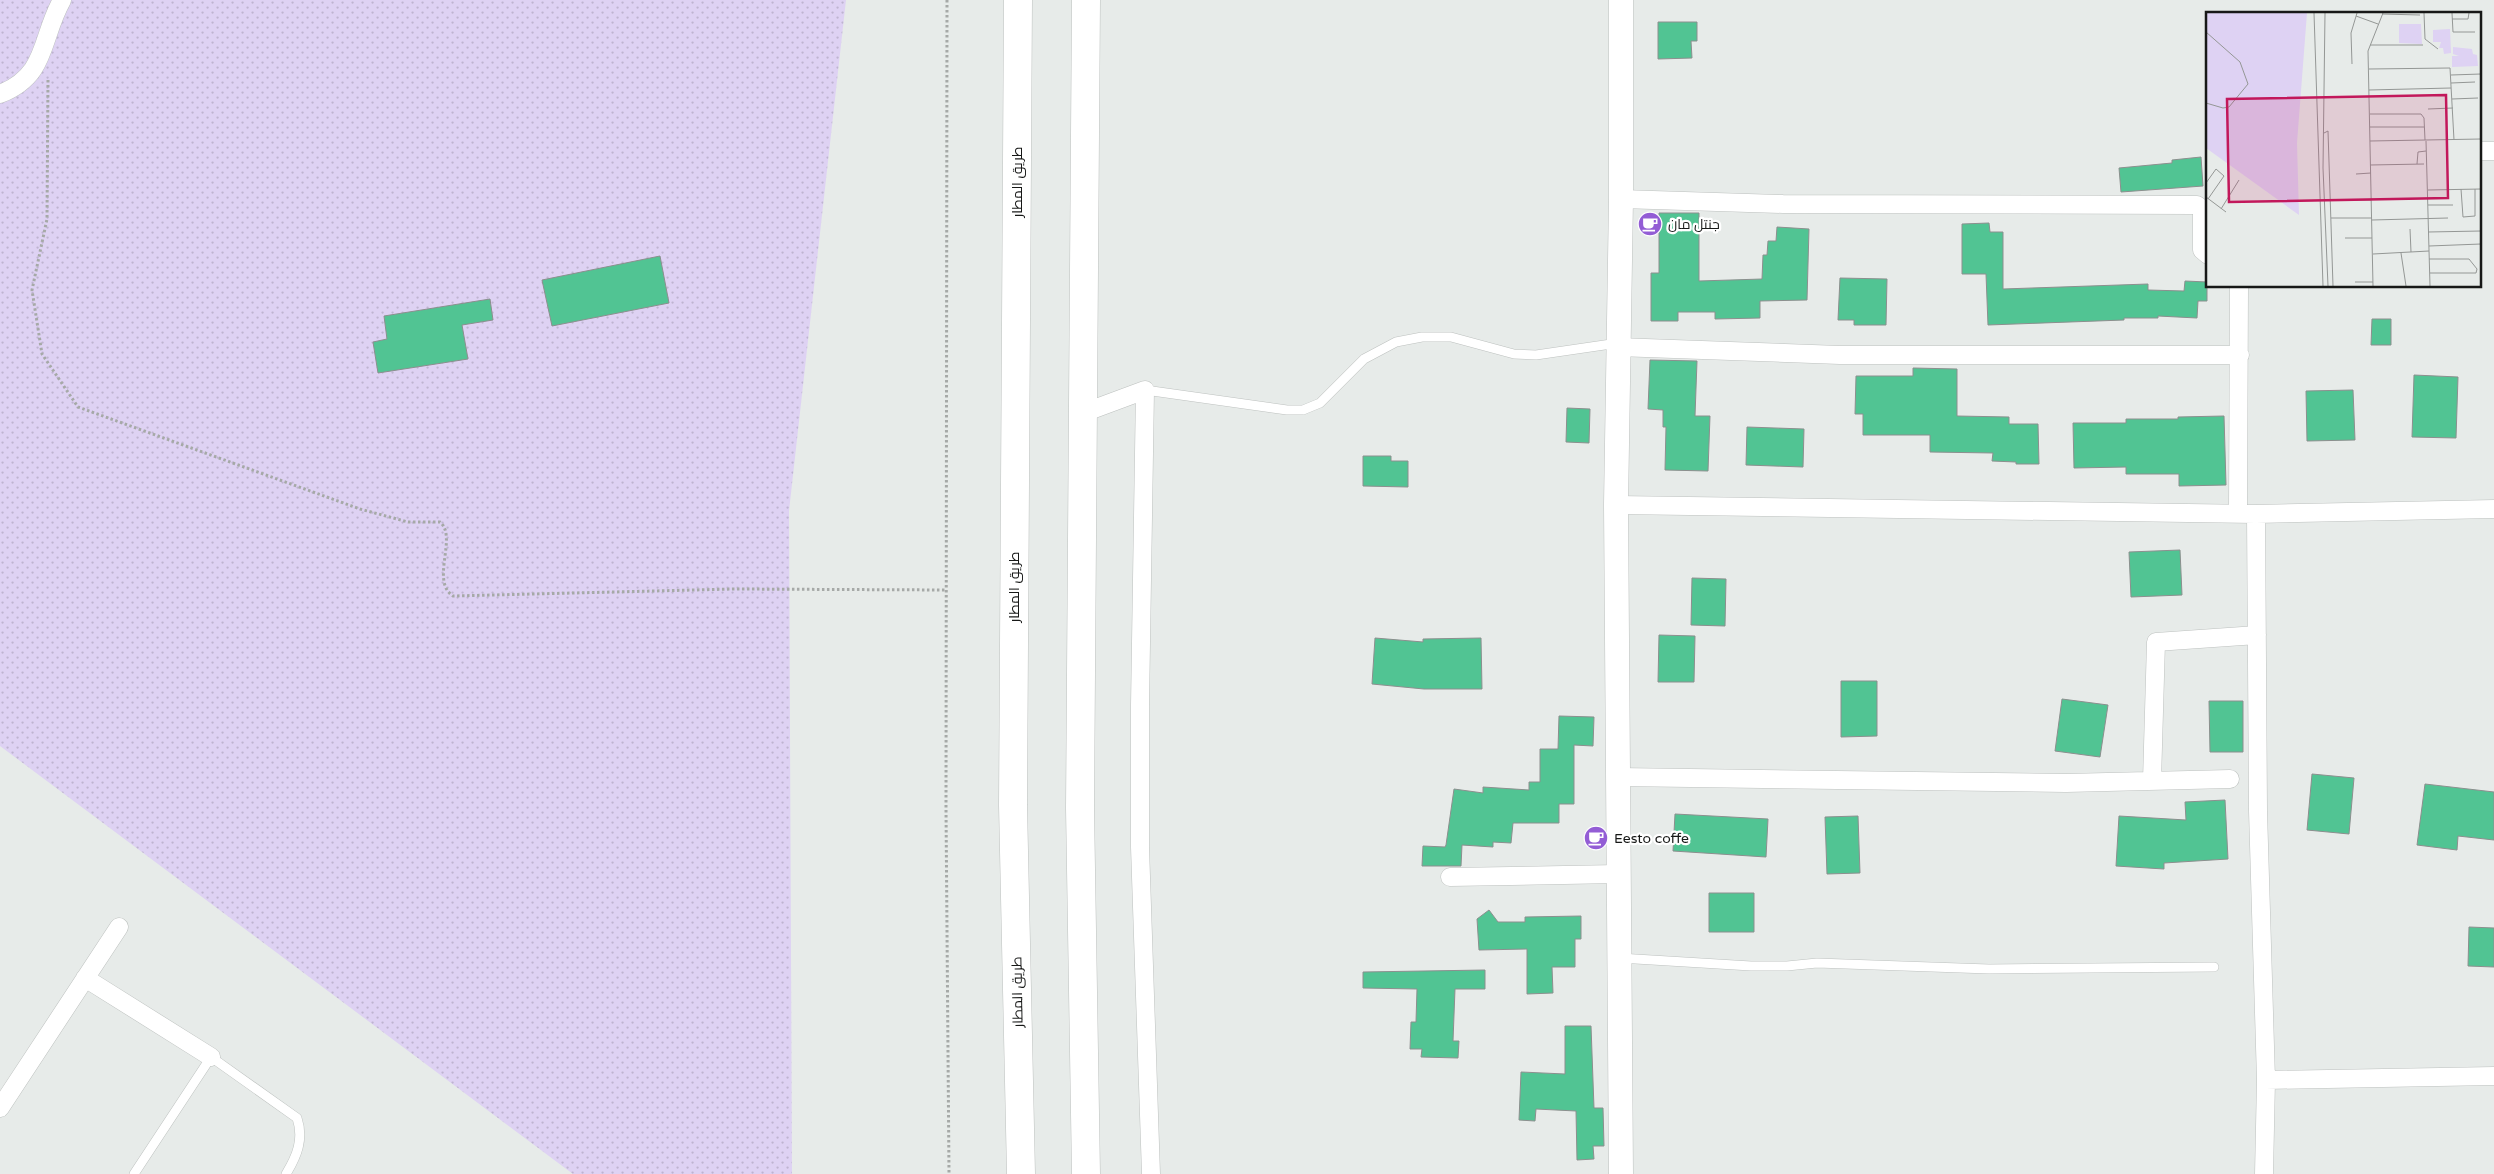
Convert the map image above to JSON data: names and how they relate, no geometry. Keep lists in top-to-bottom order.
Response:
{
  "streets": {
    "highway": ["طريق المطار"]
  },
  "places": {
    "cafe": ["جنتل مان", "Eesto coffe"]
  }
}
